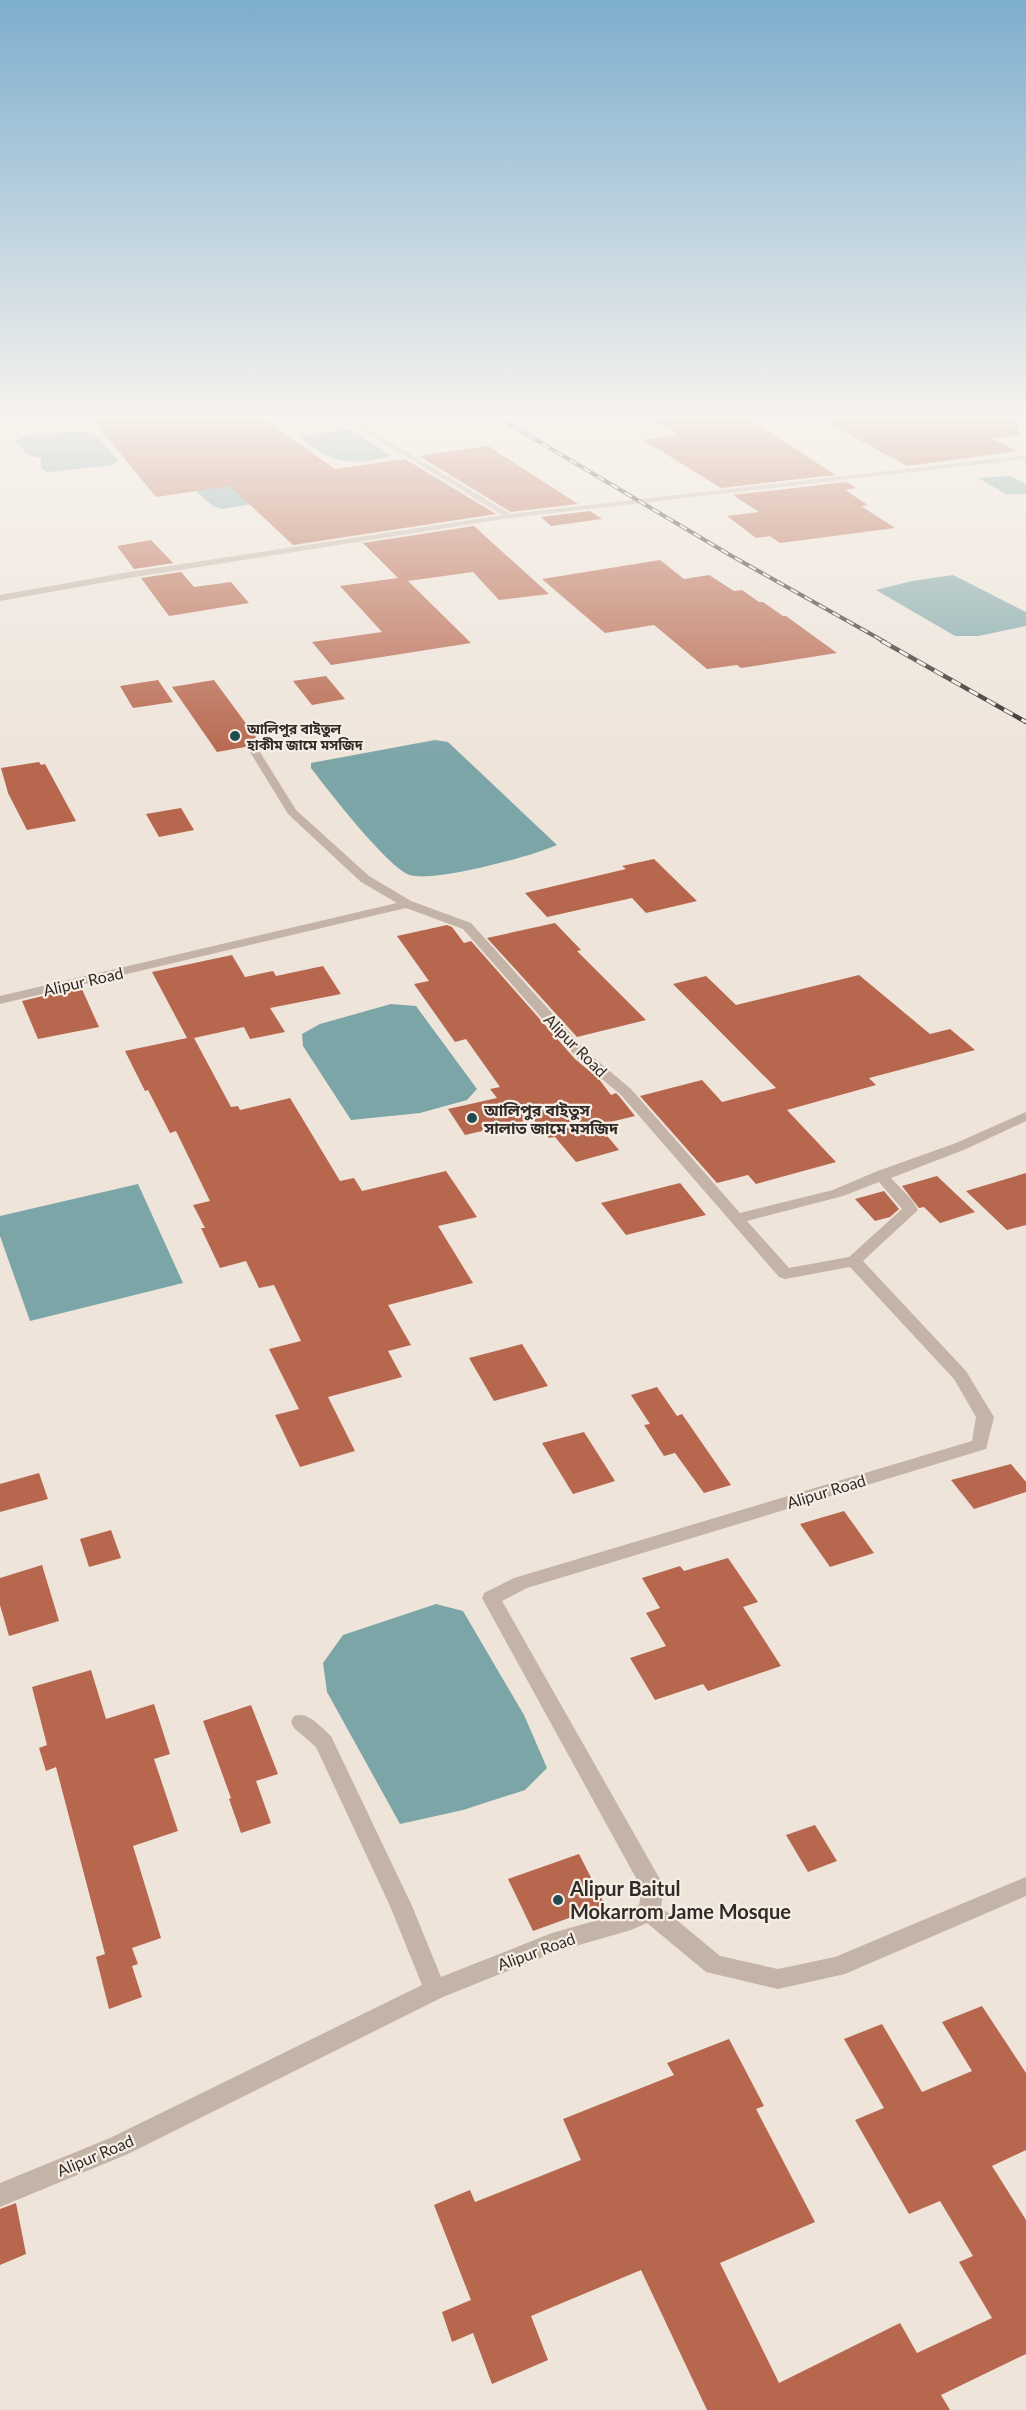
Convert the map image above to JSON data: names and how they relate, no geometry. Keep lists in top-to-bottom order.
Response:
{
  "streets": {
    "street": ["Alipur Road"]
  },
  "places": ["আলিপুর বাইতুল হাকীম জামে মসজিদ", "আলিপুর বাইতুস সালাত জামে মসজিদ", "Alipur Baitul Mokarrom Jame Mosque"]
}
